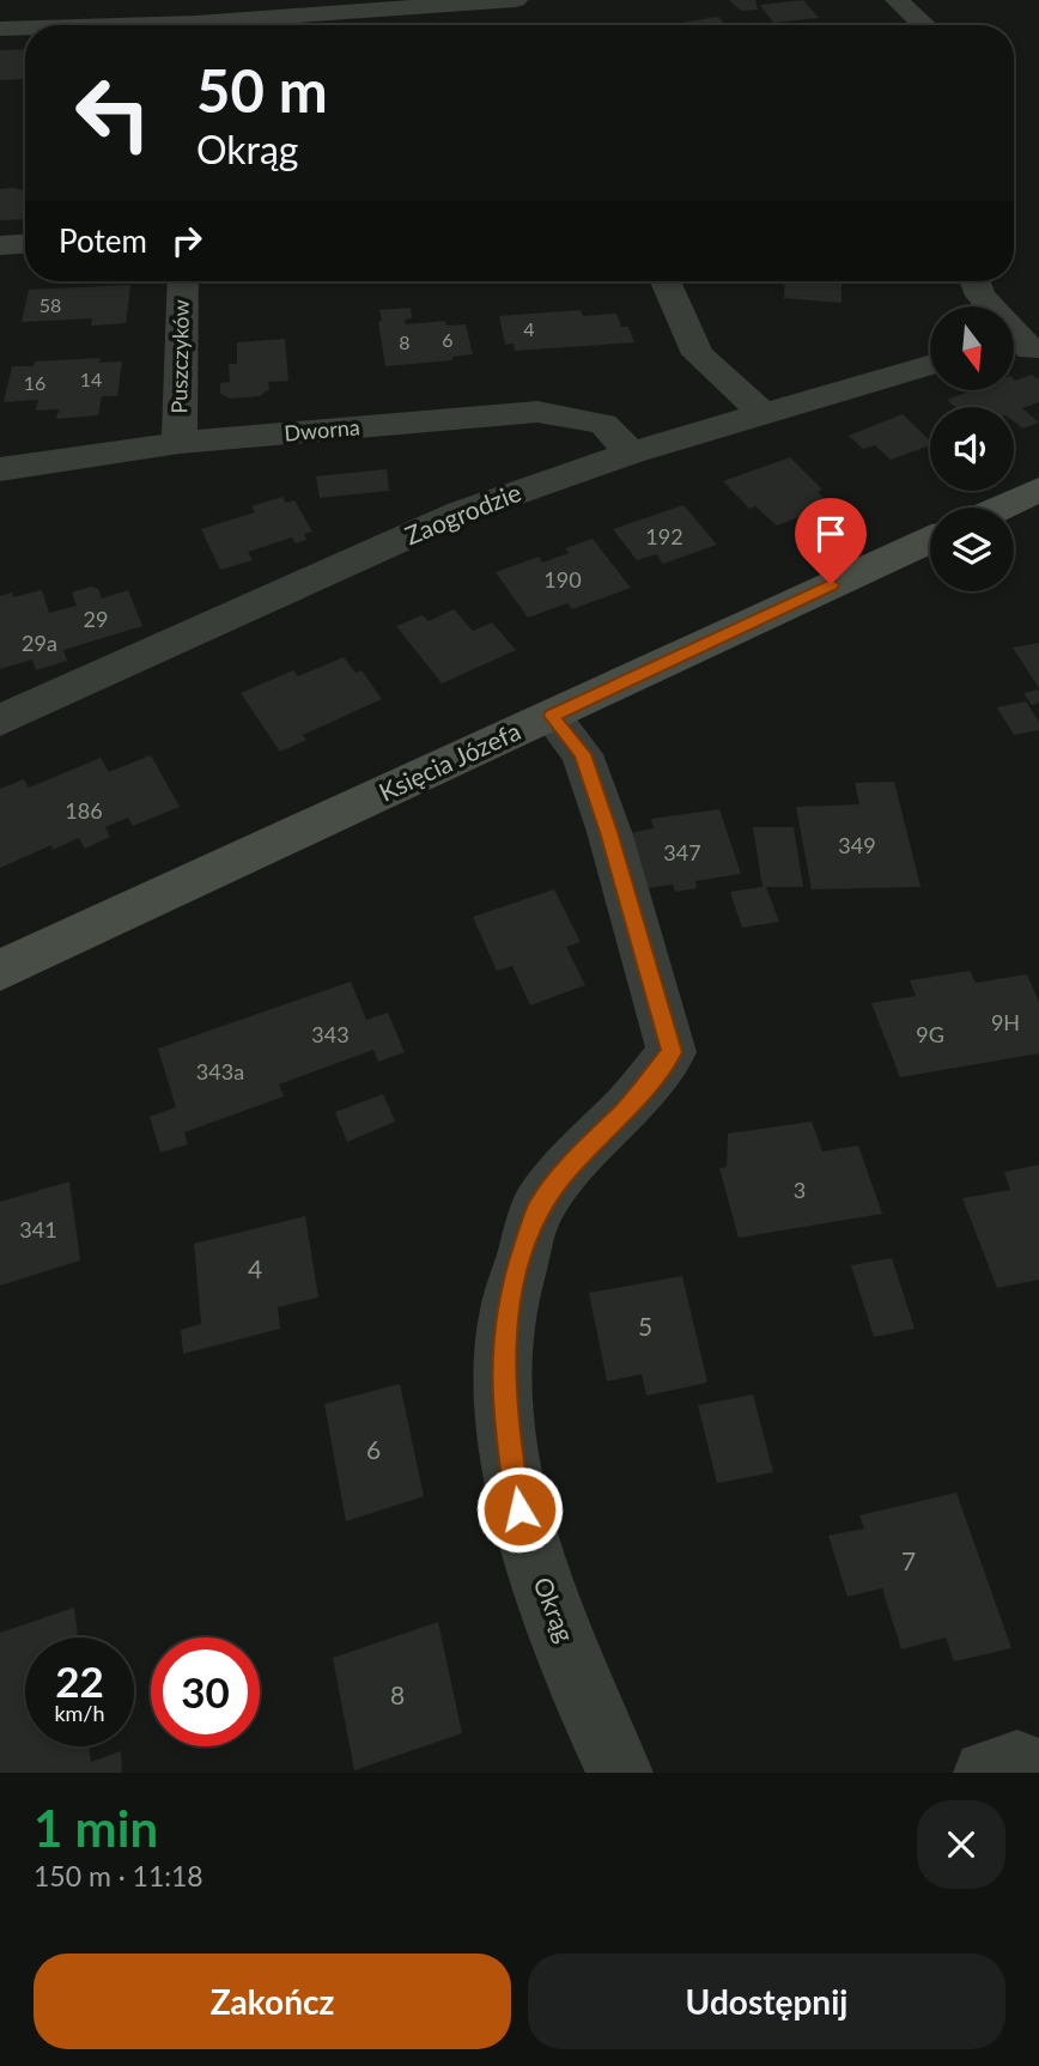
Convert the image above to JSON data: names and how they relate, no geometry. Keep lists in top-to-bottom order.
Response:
{
  "streets": {
    "street": [
      "Puszczyków",
      "Dworna",
      "Zaogrodzie",
      "Księcia Józefa",
      "Okrąg"
    ]
  },
  "crossings": [
    ["Puszczyków", "Dworna"],
    ["Dworna", "Zaogrodzie"],
    ["Księcia Józefa", "Okrąg"]
  ],
  "house_numbers": [
    "58",
    "4",
    "6",
    "8",
    "14",
    "16",
    "192",
    "190",
    "29",
    "29a",
    "186",
    "349",
    "347",
    "9H",
    "343",
    "9G",
    "343a",
    "3",
    "341",
    "4",
    "5",
    "6",
    "7",
    "8"
  ],
  "north": "bottom",
  "page": {
    "turn": ["50 m", "Okrąg"],
    "then": "Potem",
    "speed": "22 km/h",
    "limit": "30",
    "heading": ["1 min", "150 m · 11:18"],
    "buttons": ["Zakończ", "Udostępnij"]
  }
}
